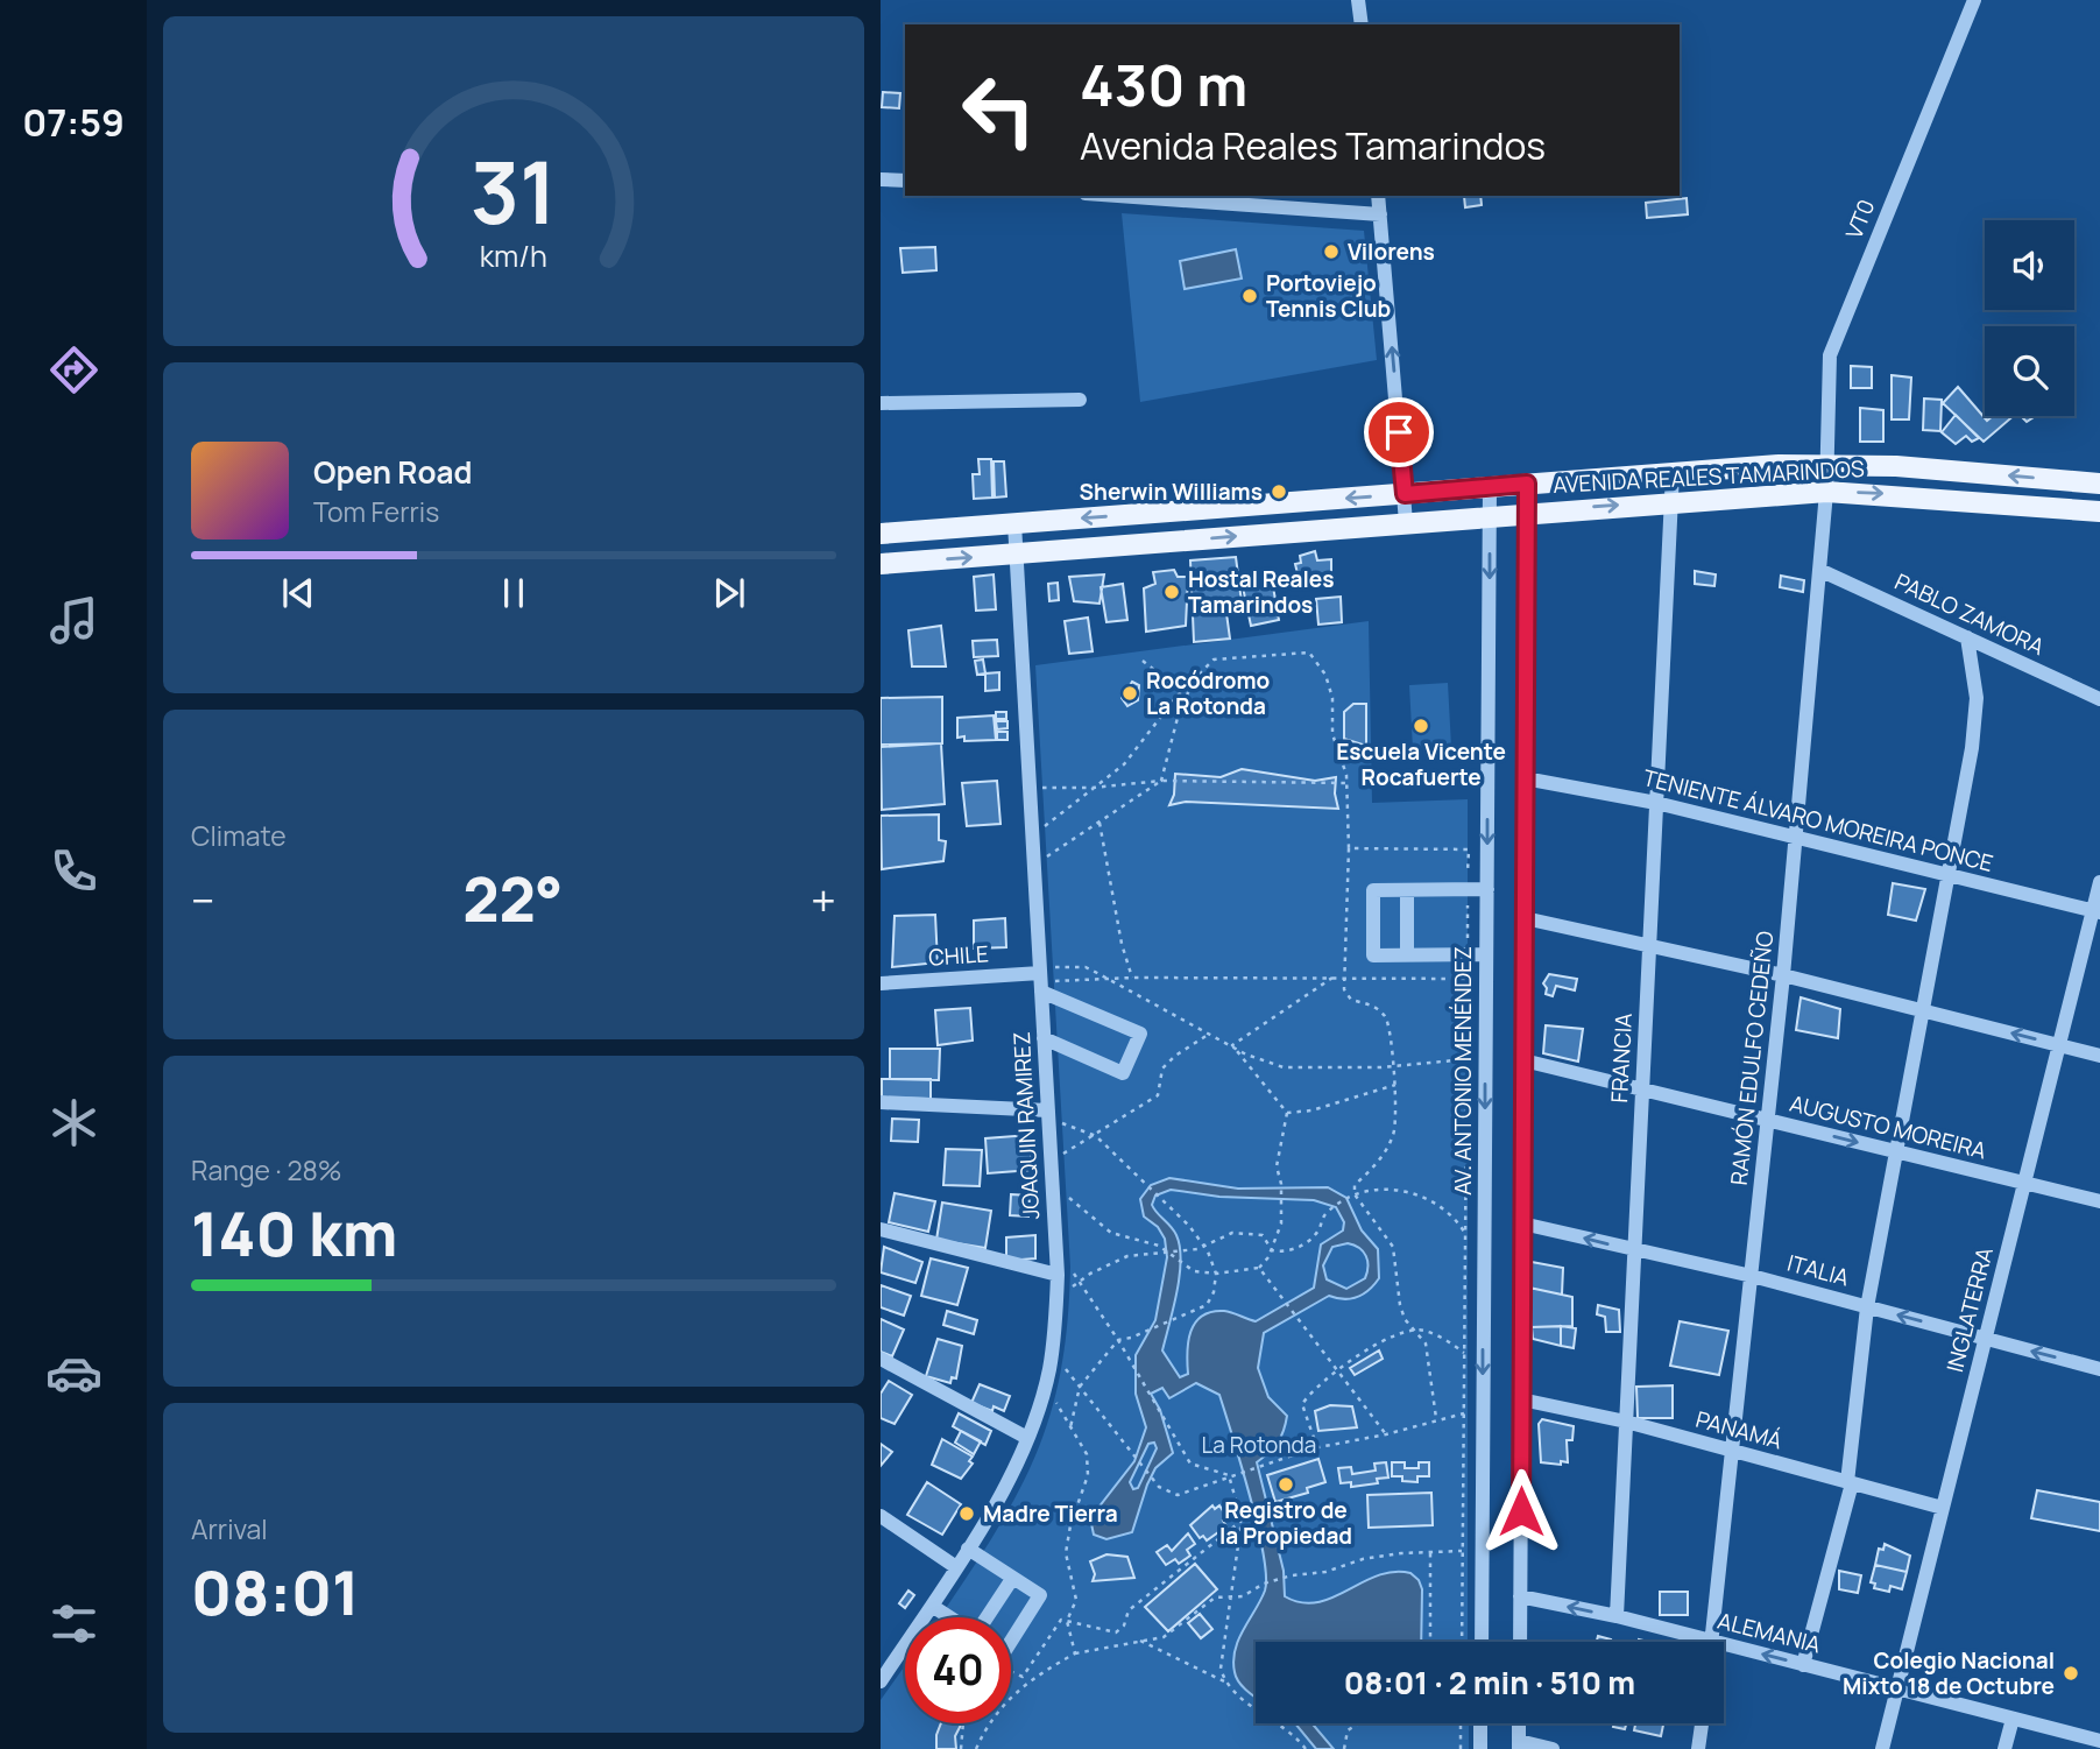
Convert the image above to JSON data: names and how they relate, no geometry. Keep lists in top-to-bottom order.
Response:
{
  "streets": {
    "main road": ["AVENIDA REALES TAMARINDOS"],
    "street": [
      "VT0",
      "PABLO ZAMORA",
      "TENIENTE ÁLVARO MOREIRA PONCE",
      "CHILE",
      "FRANCIA",
      "RAMÓN EDULFO CEDEÑO",
      "AV. ANTONIO MENÉNDEZ",
      "JOAQUIN RAMIREZ",
      "AUGUSTO MOREIRA",
      "ITALIA",
      "INGLATERRA",
      "PANAMÁ",
      "ALEMANIA"
    ]
  },
  "crossings": [
    ["VT0", "AVENIDA REALES TAMARINDOS"],
    ["VT0", "RAMÓN EDULFO CEDEÑO"],
    ["AVENIDA REALES TAMARINDOS", "FRANCIA"],
    ["AVENIDA REALES TAMARINDOS", "RAMÓN EDULFO CEDEÑO"],
    ["AVENIDA REALES TAMARINDOS", "AV. ANTONIO MENÉNDEZ"],
    ["AVENIDA REALES TAMARINDOS", "JOAQUIN RAMIREZ"],
    ["PABLO ZAMORA", "RAMÓN EDULFO CEDEÑO"],
    ["TENIENTE ÁLVARO MOREIRA PONCE", "FRANCIA"],
    ["TENIENTE ÁLVARO MOREIRA PONCE", "RAMÓN EDULFO CEDEÑO"],
    ["TENIENTE ÁLVARO MOREIRA PONCE", "INGLATERRA"],
    ["CHILE", "JOAQUIN RAMIREZ"],
    ["FRANCIA", "AUGUSTO MOREIRA"],
    ["FRANCIA", "ITALIA"],
    ["FRANCIA", "PANAMÁ"],
    ["FRANCIA", "ALEMANIA"],
    ["RAMÓN EDULFO CEDEÑO", "AUGUSTO MOREIRA"],
    ["RAMÓN EDULFO CEDEÑO", "ITALIA"],
    ["RAMÓN EDULFO CEDEÑO", "PANAMÁ"],
    ["AUGUSTO MOREIRA", "INGLATERRA"],
    ["ITALIA", "INGLATERRA"],
    ["INGLATERRA", "PANAMÁ"],
    ["INGLATERRA", "ALEMANIA"]
  ],
  "one_way": ["ITALIA"],
  "parks": ["La Rotonda"],
  "places": [
    "Vilorens",
    "Portoviejo Tennis Club",
    "Sherwin Williams",
    "Hostal Reales Tamarindos",
    "Rocódromo La Rotonda",
    "Escuela Vicente Rocafuerte",
    "Registro de la Propiedad",
    "Madre Tierra",
    "Colegio Nacional Mixto 18 de Octubre"
  ],
  "page": {
    "tabs": "07:59",
    "turn": ["430 m", "Avenida Reales Tamarindos"],
    "song": ["Open Road", "Tom Ferris"],
    "tile": [
      "Climate",
      ["Range · 28%", "140 km"],
      ["Arrival", "08:01"]
    ],
    "heat": ["−", "22°", "+"],
    "limit": "40",
    "trip": "08:01 · 2 min · 510 m",
    "gauge": ["31", "km/h"]
  }
}
